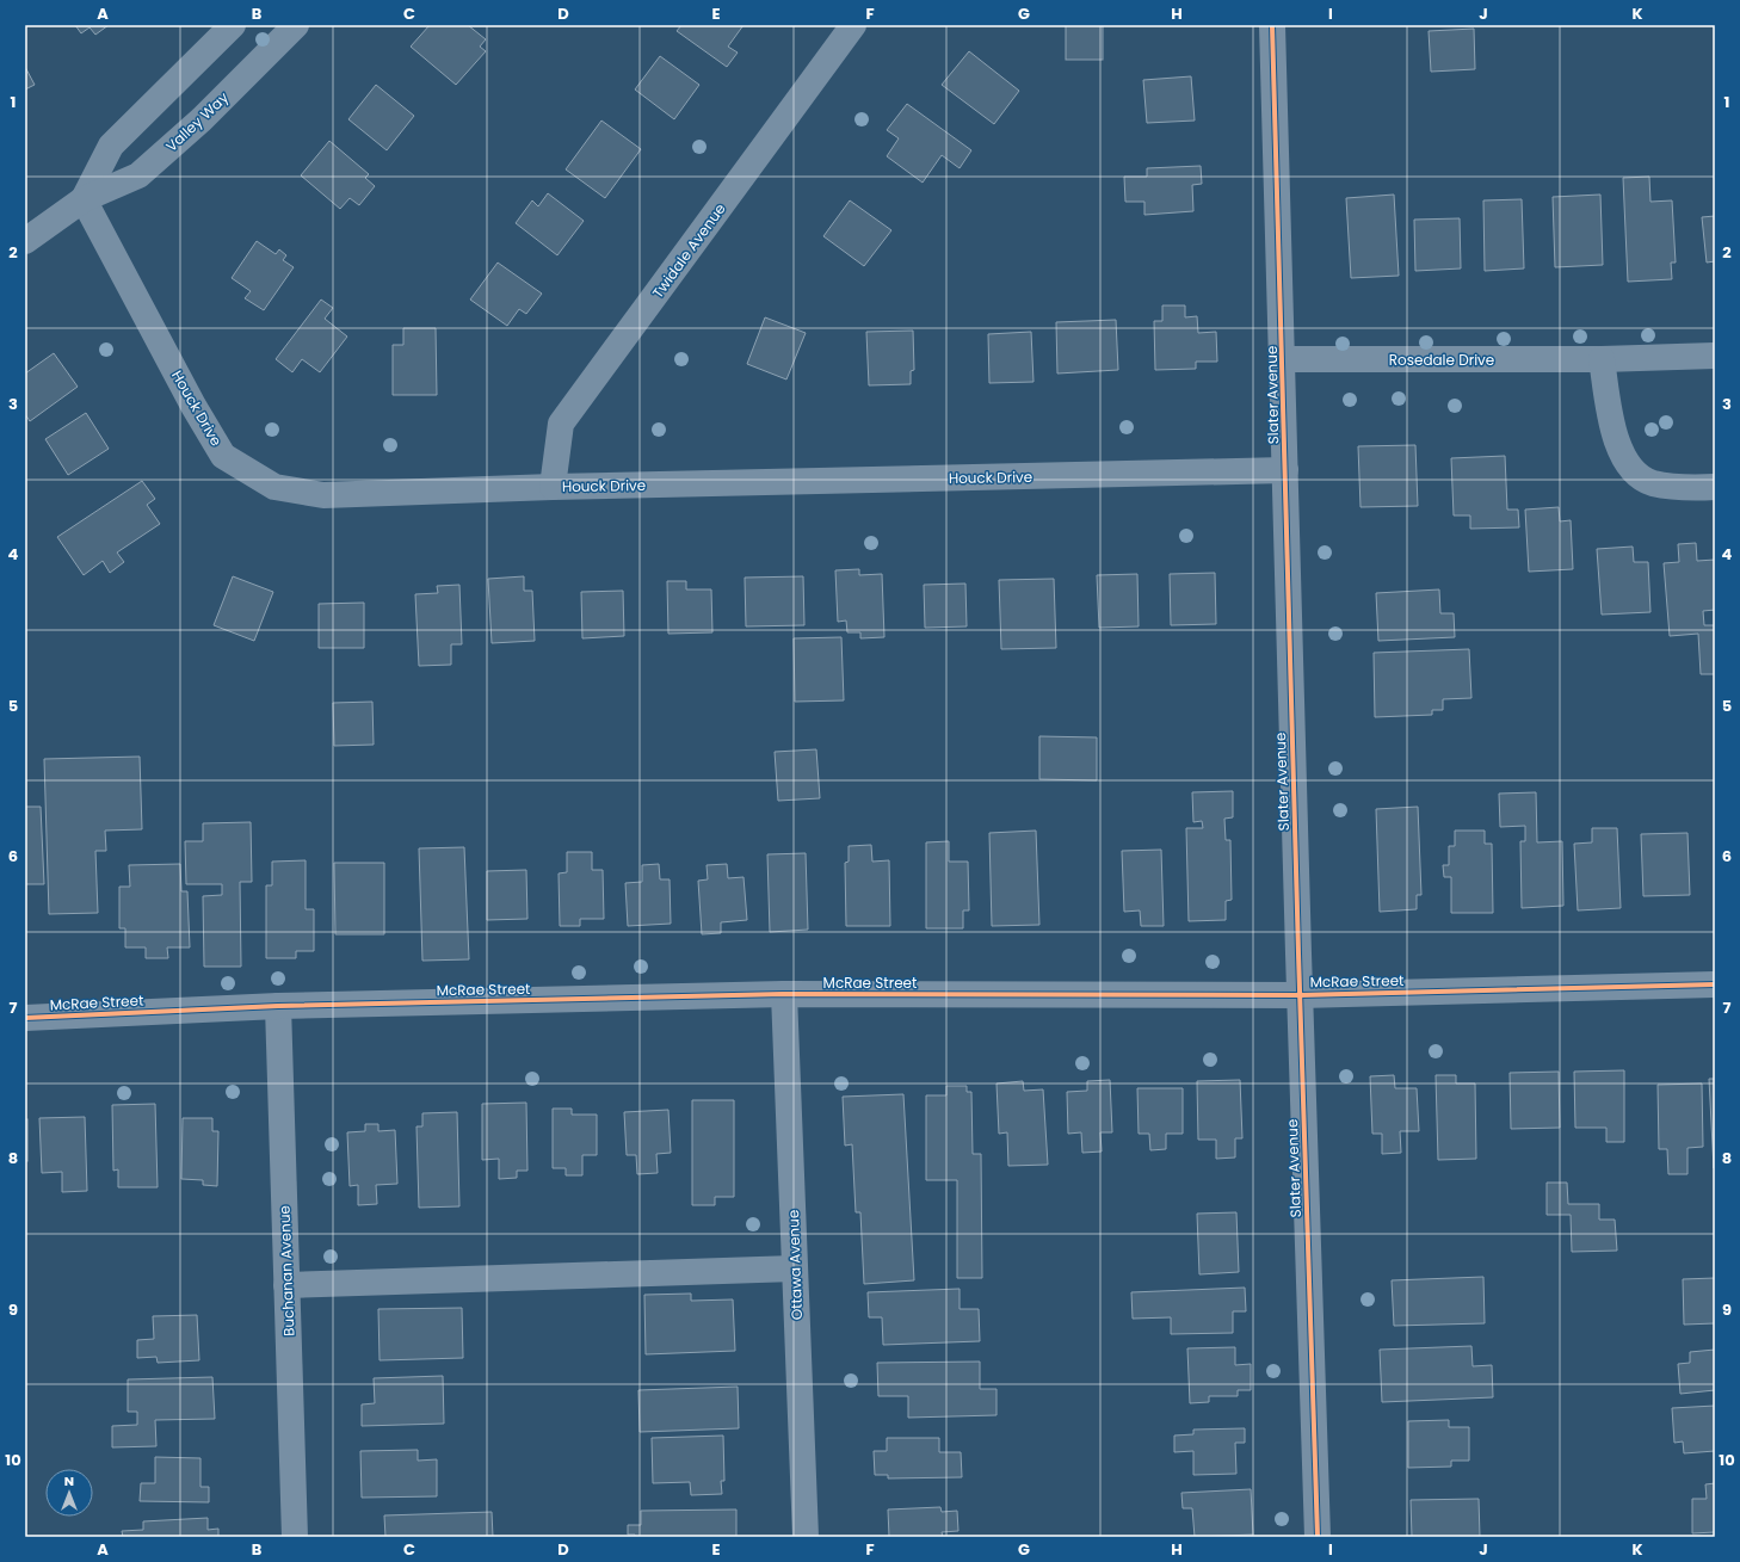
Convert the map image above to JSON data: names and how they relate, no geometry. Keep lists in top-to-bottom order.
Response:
{
  "streets": {
    "street": [
      "Valley Way",
      "Twidale Avenue",
      "Rosedale Drive",
      "Slater Avenue",
      "Houck Drive",
      "McRae Street",
      "Ottawa Avenue",
      "Buchanan Avenue"
    ]
  },
  "crossings": [
    ["Valley Way", "Houck Drive"],
    ["Twidale Avenue", "Houck Drive"],
    ["Rosedale Drive", "Slater Avenue"],
    ["Slater Avenue", "Houck Drive"],
    ["Slater Avenue", "McRae Street"],
    ["McRae Street", "Ottawa Avenue"],
    ["McRae Street", "Buchanan Avenue"]
  ],
  "north": "top",
  "grid": {
    "columns": [
      "A",
      "B",
      "C",
      "D",
      "E",
      "F",
      "G",
      "H",
      "I",
      "J",
      "K"
    ],
    "rows": [
      "1",
      "2",
      "3",
      "4",
      "5",
      "6",
      "7",
      "8",
      "9",
      "10"
    ]
  }
}
